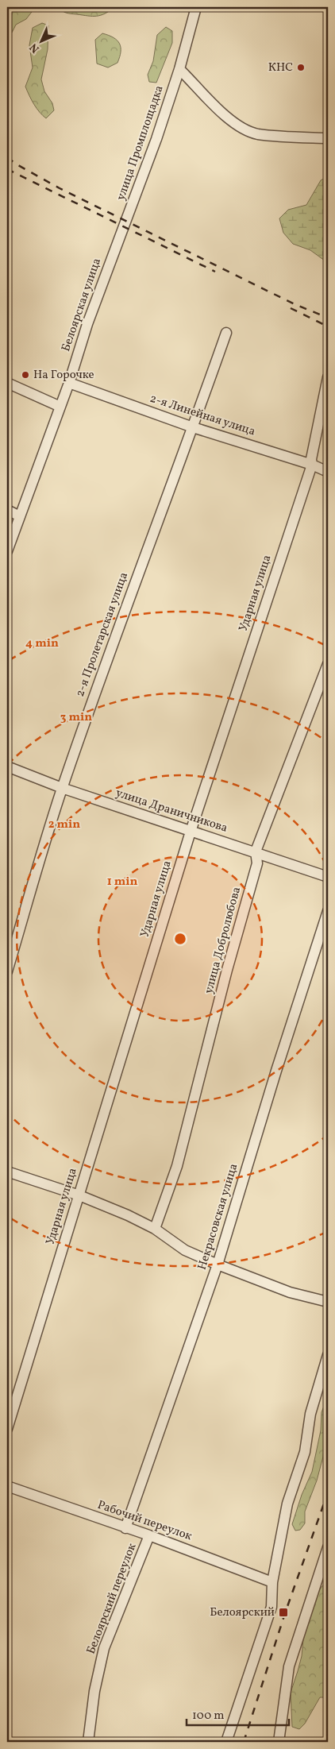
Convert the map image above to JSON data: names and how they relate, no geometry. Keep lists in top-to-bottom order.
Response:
{
  "streets": {
    "street": [
      "улица Промплощадка",
      "Белоярская улица",
      "2-я Линейная улица",
      "Ударная улица",
      "2-я Пролетарская улица",
      "улица Драничникова",
      "улица Добролюбова",
      "Некрасовская улица",
      "Рабочий переулок",
      "Белоярский переулок"
    ]
  },
  "crossings": [
    ["улица Промплощадка", "Белоярская улица"],
    ["Белоярская улица", "2-я Линейная улица"],
    ["2-я Линейная улица", "Ударная улица"],
    ["2-я Линейная улица", "2-я Пролетарская улица"],
    ["Ударная улица", "улица Драничникова"],
    ["2-я Пролетарская улица", "улица Драничникова"],
    ["улица Драничникова", "улица Добролюбова"],
    ["Некрасовская улица", "Рабочий переулок"],
    ["Рабочий переулок", "Белоярский переулок"]
  ],
  "places": {
    "other": ["КНС", "На Горочке"],
    "transit": ["Белоярский"]
  },
  "scale_bar": "100 m",
  "north": "bottom left",
  "rings": [
    "4 min",
    "3 min",
    "2 min",
    "1 min"
  ]
}
